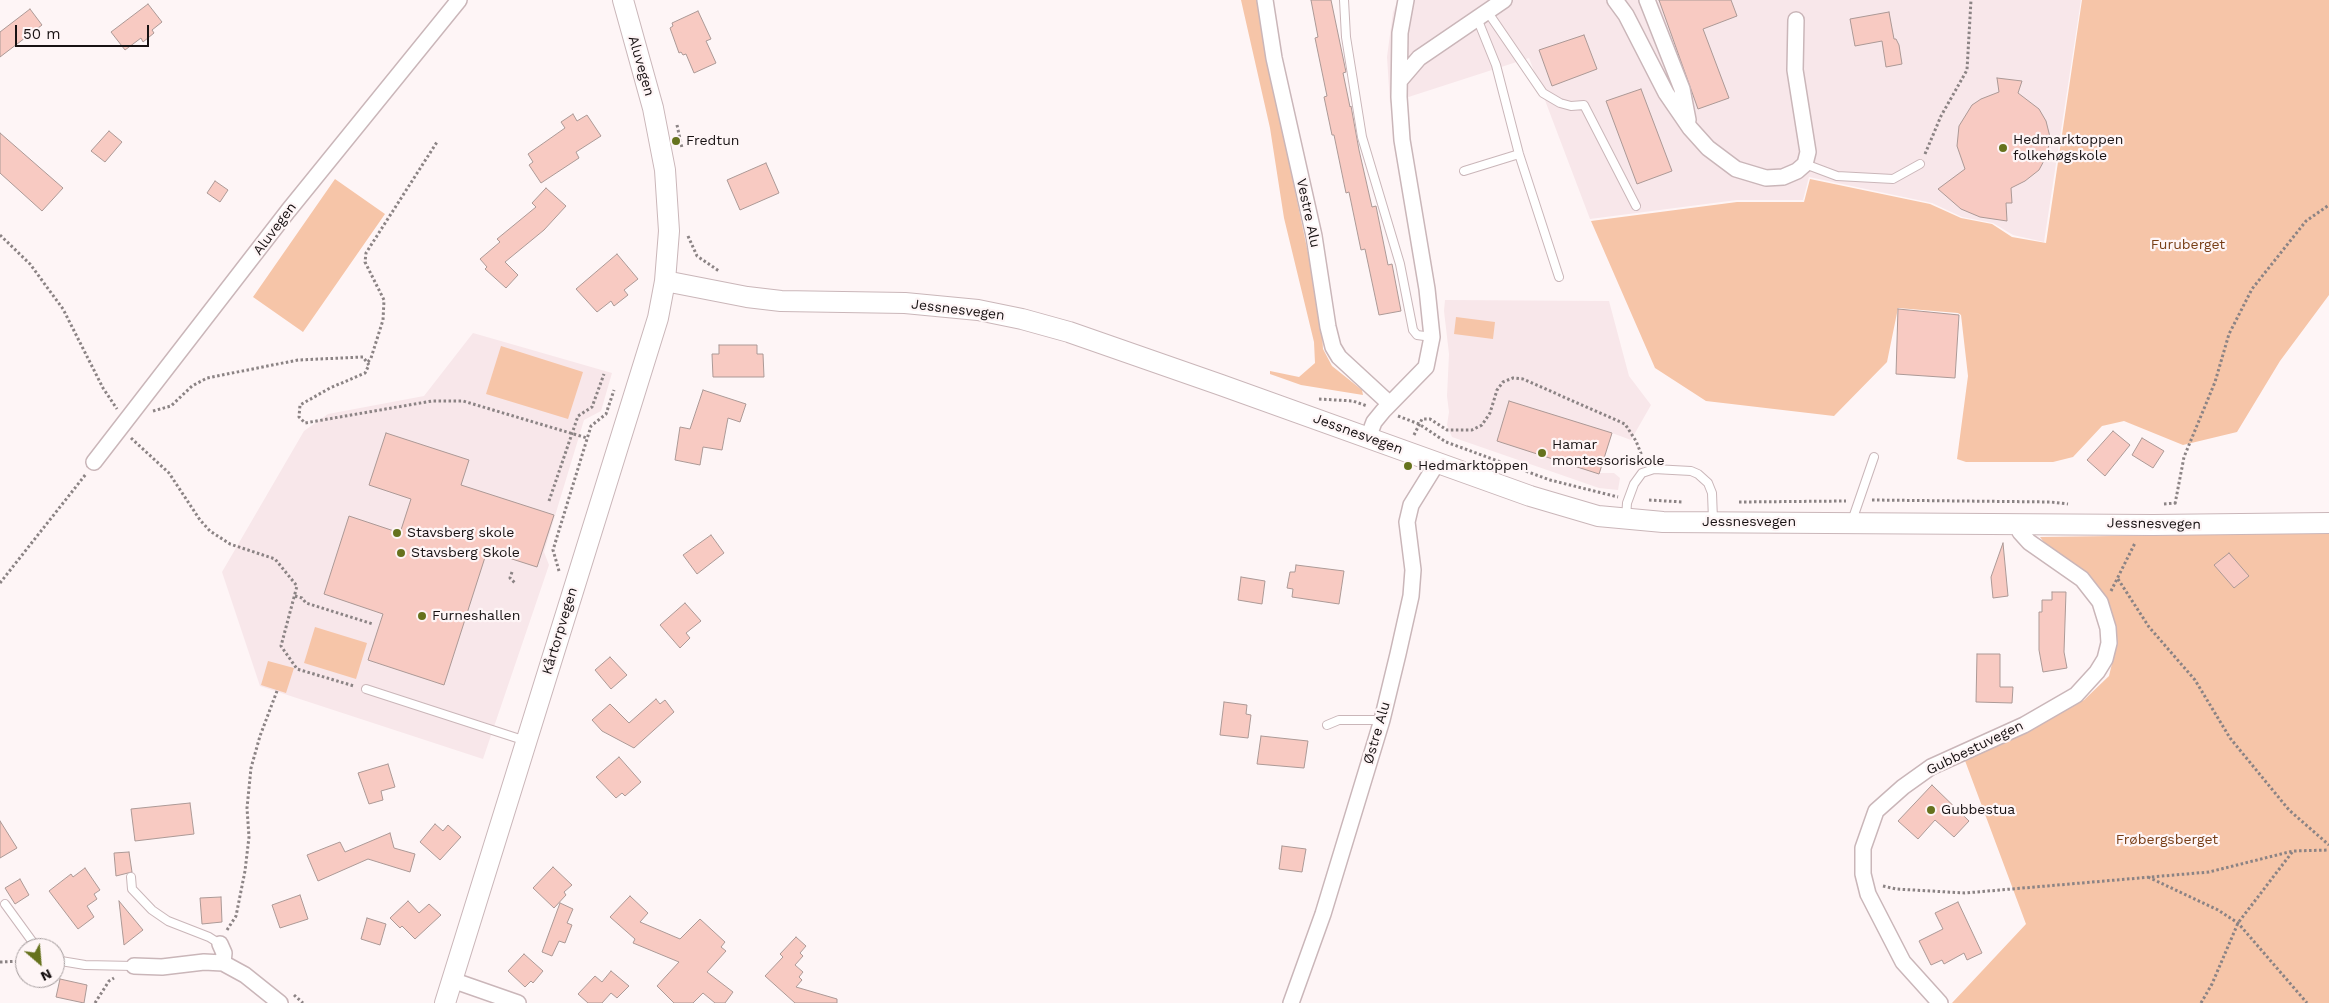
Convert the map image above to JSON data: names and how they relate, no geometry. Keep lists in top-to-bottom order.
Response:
{
  "streets": {
    "main road": ["Aluvegen", "Jessnesvegen", "Kårtorpvegen"],
    "street": ["Vestre Alu", "Østre Alu", "Gubbestuvegen"]
  },
  "crossings": [
    ["Aluvegen", "Jessnesvegen"],
    ["Aluvegen", "Kårtorpvegen"],
    ["Jessnesvegen", "Kårtorpvegen"],
    ["Jessnesvegen", "Østre Alu"],
    ["Jessnesvegen", "Gubbestuvegen"]
  ],
  "parks": ["Furuberget", "Frøbergsberget"],
  "places": [
    "Fredtun",
    "Hedmarktoppen folkehøgskole",
    "Hamar montessoriskole",
    "Hedmarktoppen",
    "Stavsberg skole",
    "Stavsberg Skole",
    "Furneshallen",
    "Gubbestua"
  ],
  "scale_bar": "50 m",
  "north": "bottom right"
}
